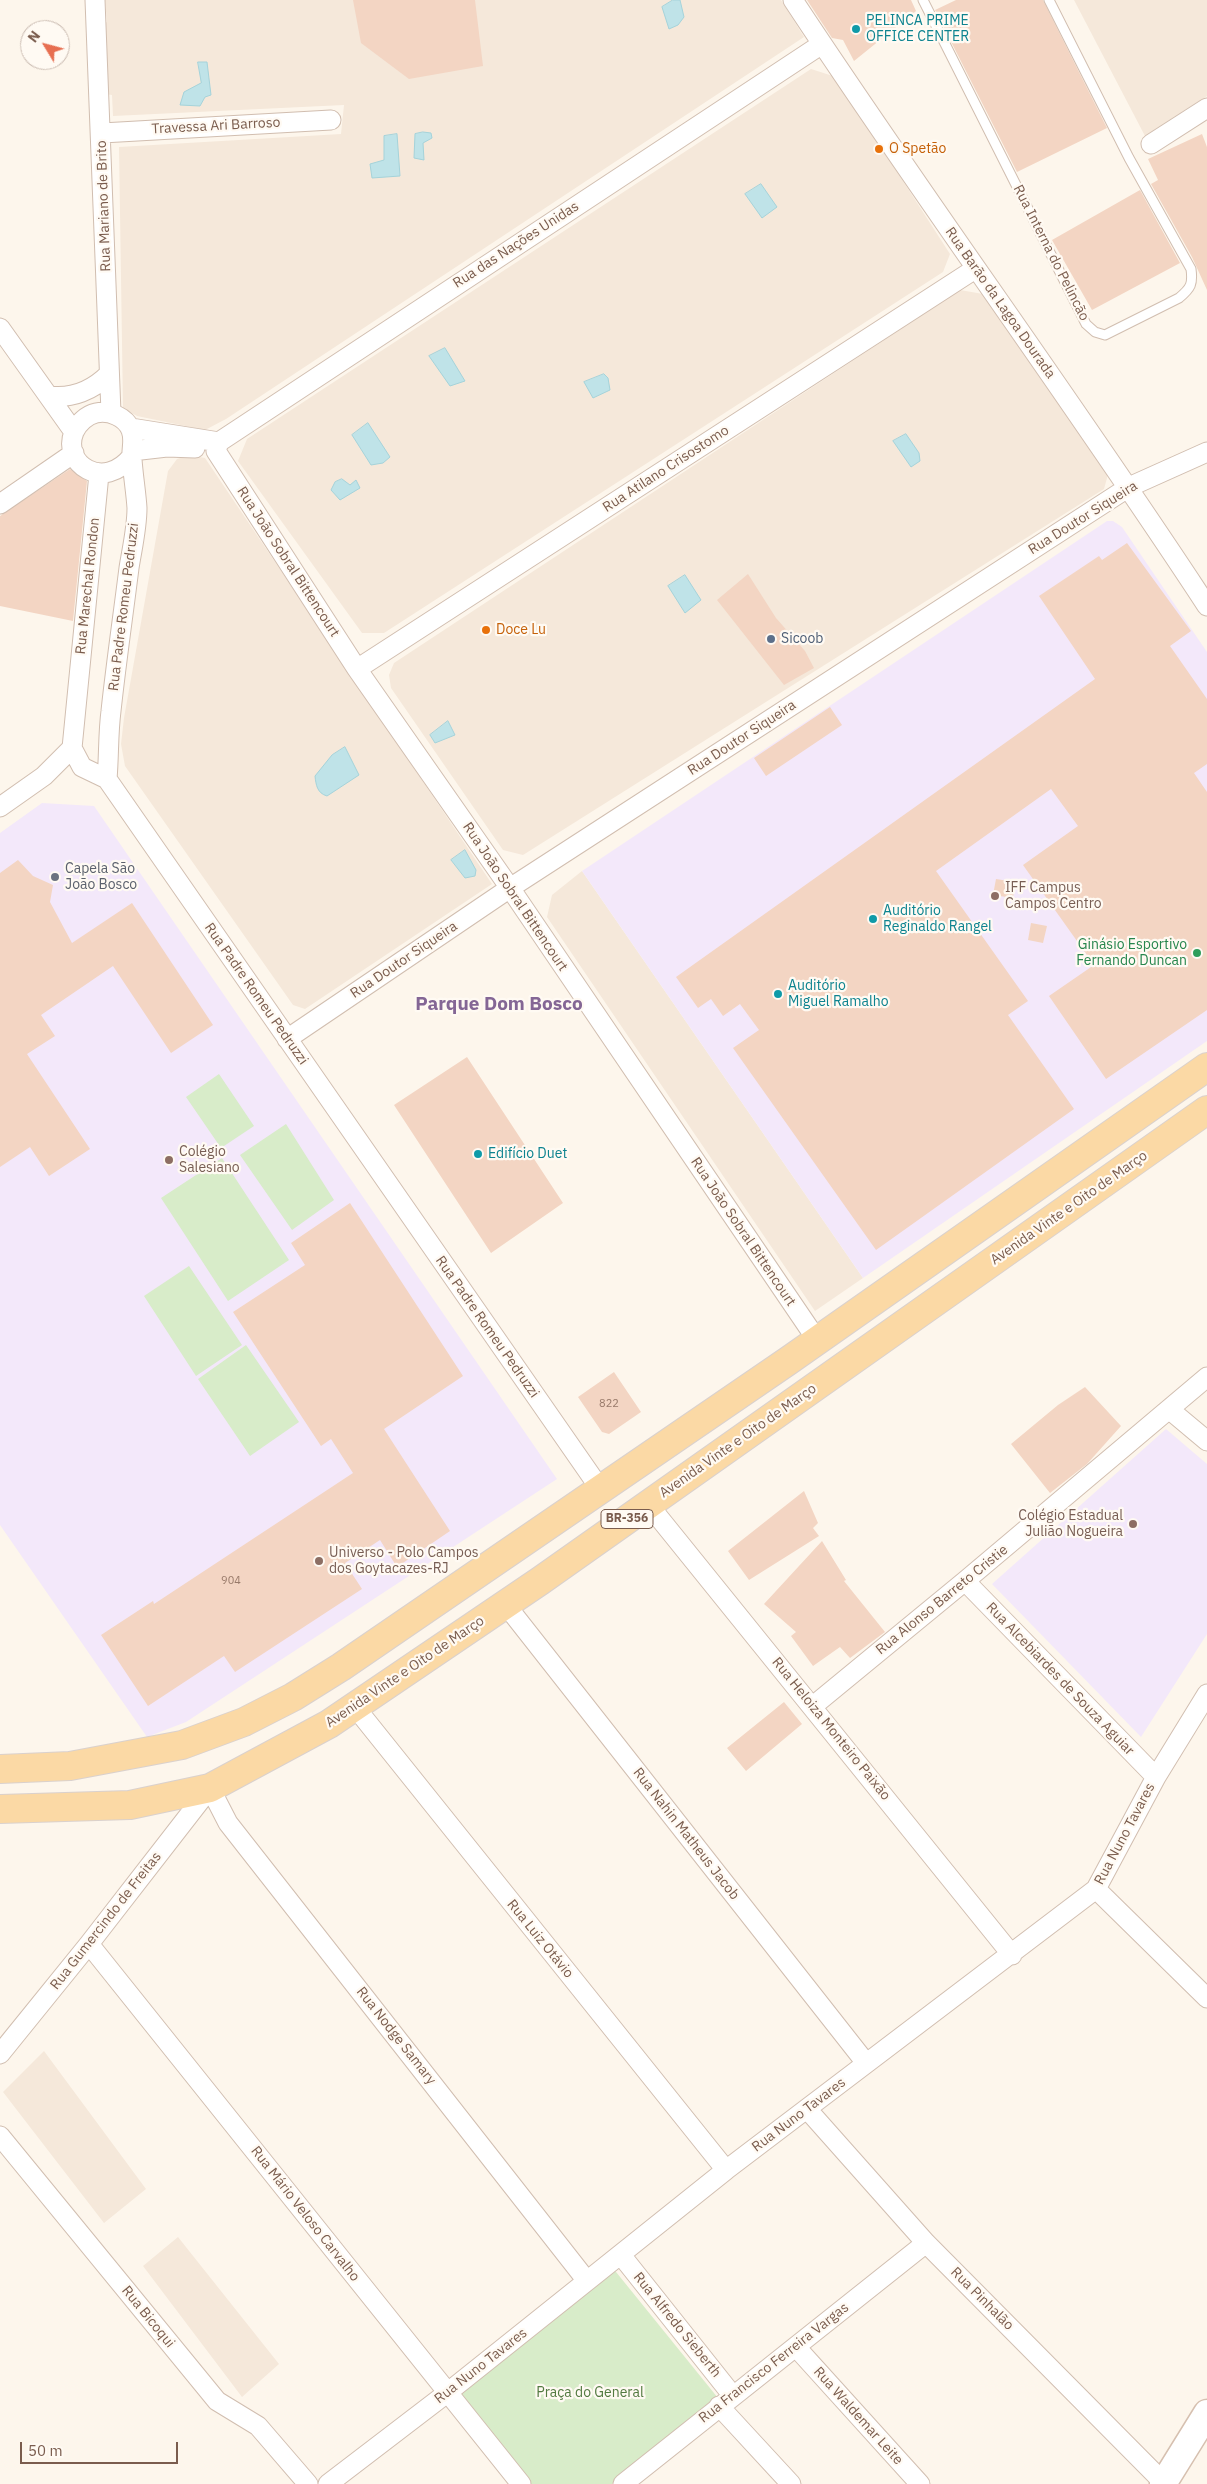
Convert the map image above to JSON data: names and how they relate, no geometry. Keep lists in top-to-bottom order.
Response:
{
  "streets": {
    "main road": ["Avenida Vinte e Oito de Março", "BR-356"],
    "street": [
      "Travessa Ari Barroso",
      "Rua Mariano de Brito",
      "Rua das Nações Unidas",
      "Rua Barão da Lagoa Dourada",
      "Rua Atilano Crisostomo",
      "Rua Doutor Siqueira",
      "Rua João Sobral Bittencourt",
      "Rua Marechal Rondon",
      "Rua Padre Romeu Pedruzzi",
      "Rua Alonso Barreto Cristie",
      "Rua Alcebiardes de Souza Aguiar",
      "Rua Heloiza Monteiro Paixão",
      "Rua Nahin Matheus Jacob",
      "Rua Nuno Tavares",
      "Rua Gumercindo de Freitas",
      "Rua Luiz Otávio",
      "Rua Nodge Samary",
      "Rua Mário Veloso Carvalho",
      "Rua Pinhalão",
      "Rua Bicoqui",
      "Rua Alfredo Sieberth",
      "Rua Francisco Ferreira Vargas",
      "Rua Waldemar Leite"
    ],
    "lane": ["Rua Interna do Pelincão"]
  },
  "crossings": [
    ["Travessa Ari Barroso", "Rua Mariano de Brito"],
    ["Rua Mariano de Brito", "Rua Marechal Rondon"],
    ["Rua Mariano de Brito", "Rua Padre Romeu Pedruzzi"],
    ["Rua das Nações Unidas", "Rua Barão da Lagoa Dourada"],
    ["Rua das Nações Unidas", "Rua João Sobral Bittencourt"],
    ["Rua Barão da Lagoa Dourada", "Rua Atilano Crisostomo"],
    ["Rua Barão da Lagoa Dourada", "Rua Doutor Siqueira"],
    ["Rua Atilano Crisostomo", "Rua João Sobral Bittencourt"],
    ["Rua Doutor Siqueira", "Rua João Sobral Bittencourt"],
    ["Rua Doutor Siqueira", "Rua Padre Romeu Pedruzzi"],
    ["Rua Marechal Rondon", "Rua Padre Romeu Pedruzzi"],
    ["Avenida Vinte e Oito de Março", "Rua Heloiza Monteiro Paixão"],
    ["Avenida Vinte e Oito de Março", "Rua Nahin Matheus Jacob"],
    ["Avenida Vinte e Oito de Março", "Rua Gumercindo de Freitas"],
    ["Avenida Vinte e Oito de Março", "Rua Luiz Otávio"],
    ["Avenida Vinte e Oito de Março", "Rua Nodge Samary"],
    ["Rua Alonso Barreto Cristie", "Rua Alcebiardes de Souza Aguiar"],
    ["Rua Alonso Barreto Cristie", "Rua Heloiza Monteiro Paixão"],
    ["Rua Alcebiardes de Souza Aguiar", "Rua Nuno Tavares"],
    ["Rua Heloiza Monteiro Paixão", "Rua Nuno Tavares"],
    ["Rua Nahin Matheus Jacob", "Rua Nuno Tavares"],
    ["Rua Nuno Tavares", "Rua Luiz Otávio"],
    ["Rua Nuno Tavares", "Rua Nodge Samary"],
    ["Rua Nuno Tavares", "Rua Mário Veloso Carvalho"],
    ["Rua Nuno Tavares", "Rua Pinhalão"],
    ["Rua Nuno Tavares", "Rua Alfredo Sieberth"],
    ["Rua Gumercindo de Freitas", "Rua Nodge Samary"],
    ["Rua Gumercindo de Freitas", "Rua Mário Veloso Carvalho"],
    ["Rua Pinhalão", "Rua Francisco Ferreira Vargas"],
    ["Rua Alfredo Sieberth", "Rua Francisco Ferreira Vargas"],
    ["Rua Francisco Ferreira Vargas", "Rua Waldemar Leite"]
  ],
  "districts": ["Parque Dom Bosco"],
  "parks": ["Praça do General"],
  "places": [
    "PELINCA PRIME OFFICE CENTER",
    "O Spetão",
    "Doce Lu",
    "Sicoob",
    "Capela São João Bosco",
    "IFF Campus Campos Centro",
    "Auditório Reginaldo Rangel",
    "Ginásio Esportivo Fernando Duncan",
    "Auditório Miguel Ramalho",
    "Edifício Duet",
    "Colégio Salesiano",
    "Colégio Estadual Julião Nogueira",
    "Universo - Polo Campos dos Goytacazes-RJ"
  ],
  "house_numbers": ["822", "904"],
  "scale_bar": "50 m",
  "north": "top left"
}
